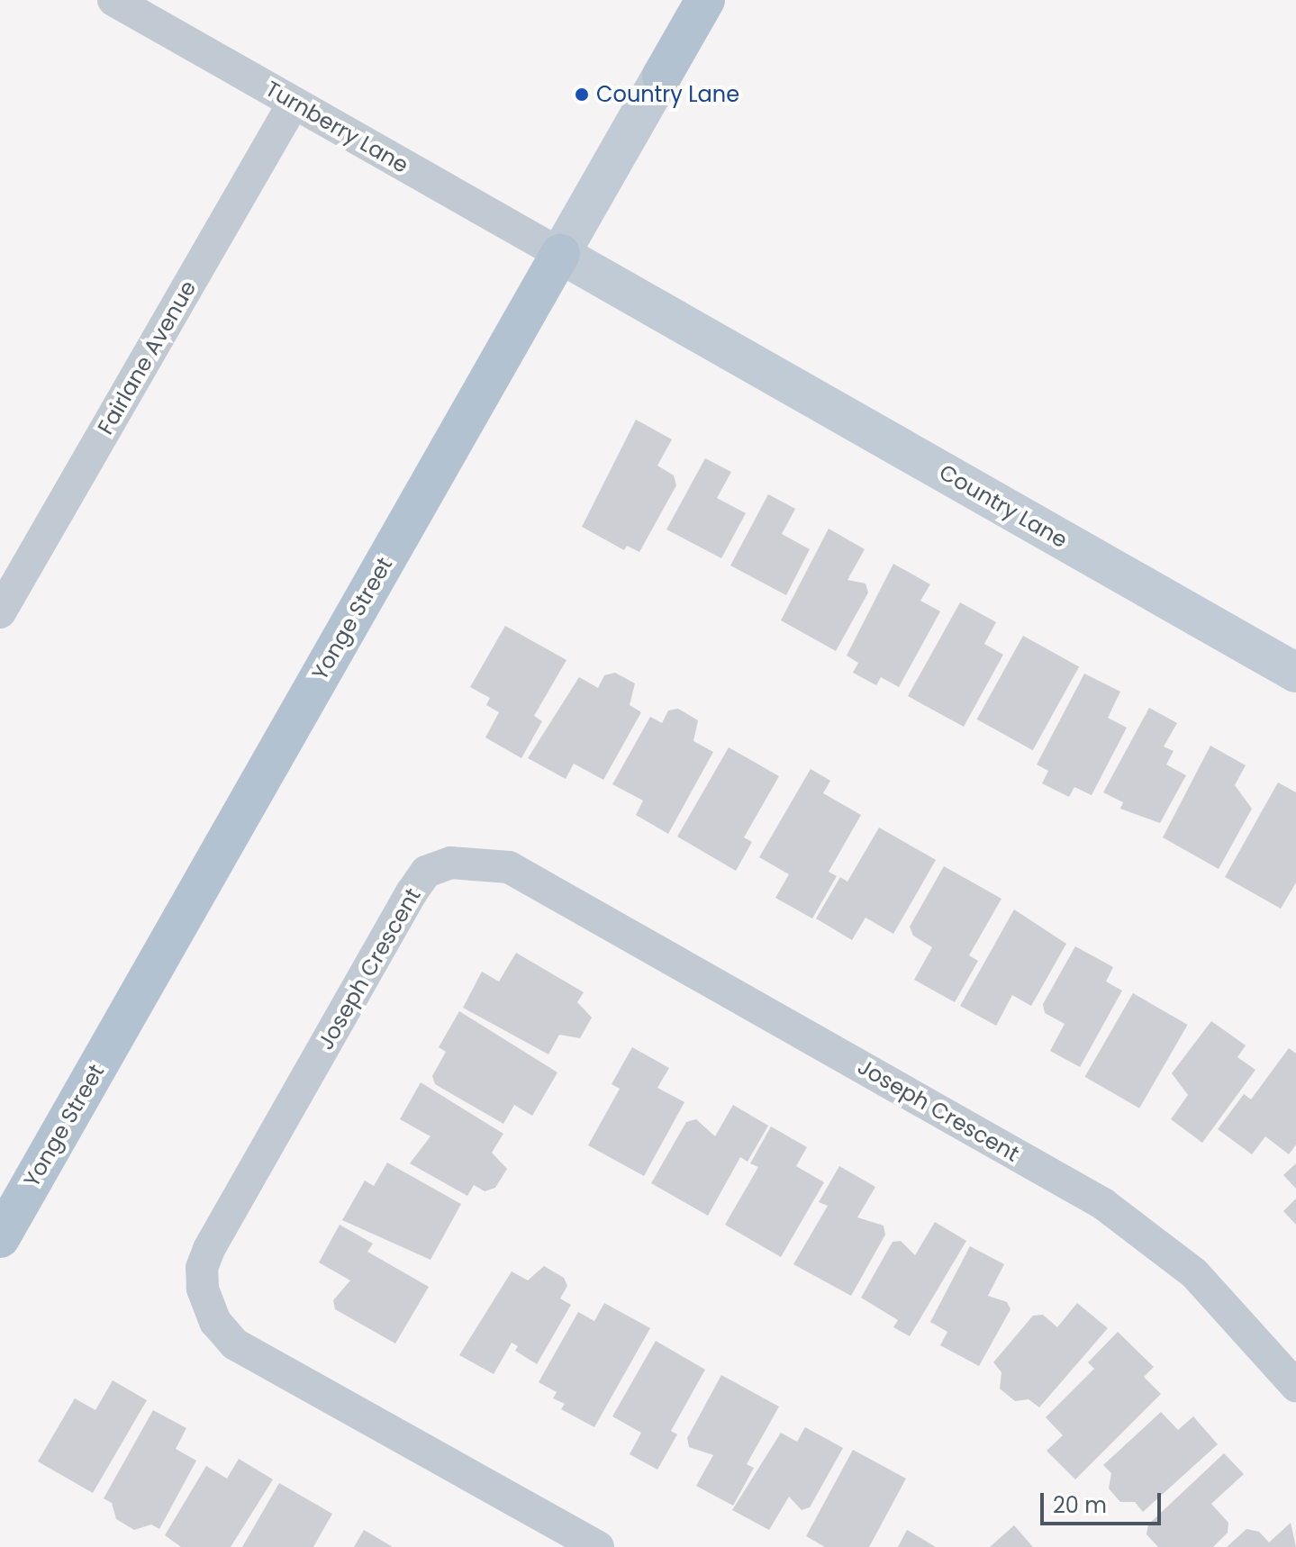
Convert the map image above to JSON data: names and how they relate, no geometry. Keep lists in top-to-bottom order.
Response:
{
  "streets": {
    "main road": ["Yonge Street"],
    "street": [
      "Turnberry Lane",
      "Fairlane Avenue",
      "Country Lane",
      "Joseph Crescent"
    ]
  },
  "crossings": [
    ["Turnberry Lane", "Fairlane Avenue"],
    ["Turnberry Lane", "Country Lane"],
    ["Turnberry Lane", "Yonge Street"],
    ["Country Lane", "Yonge Street"]
  ],
  "places": ["Country Lane"],
  "scale_bar": "20 m"
}
